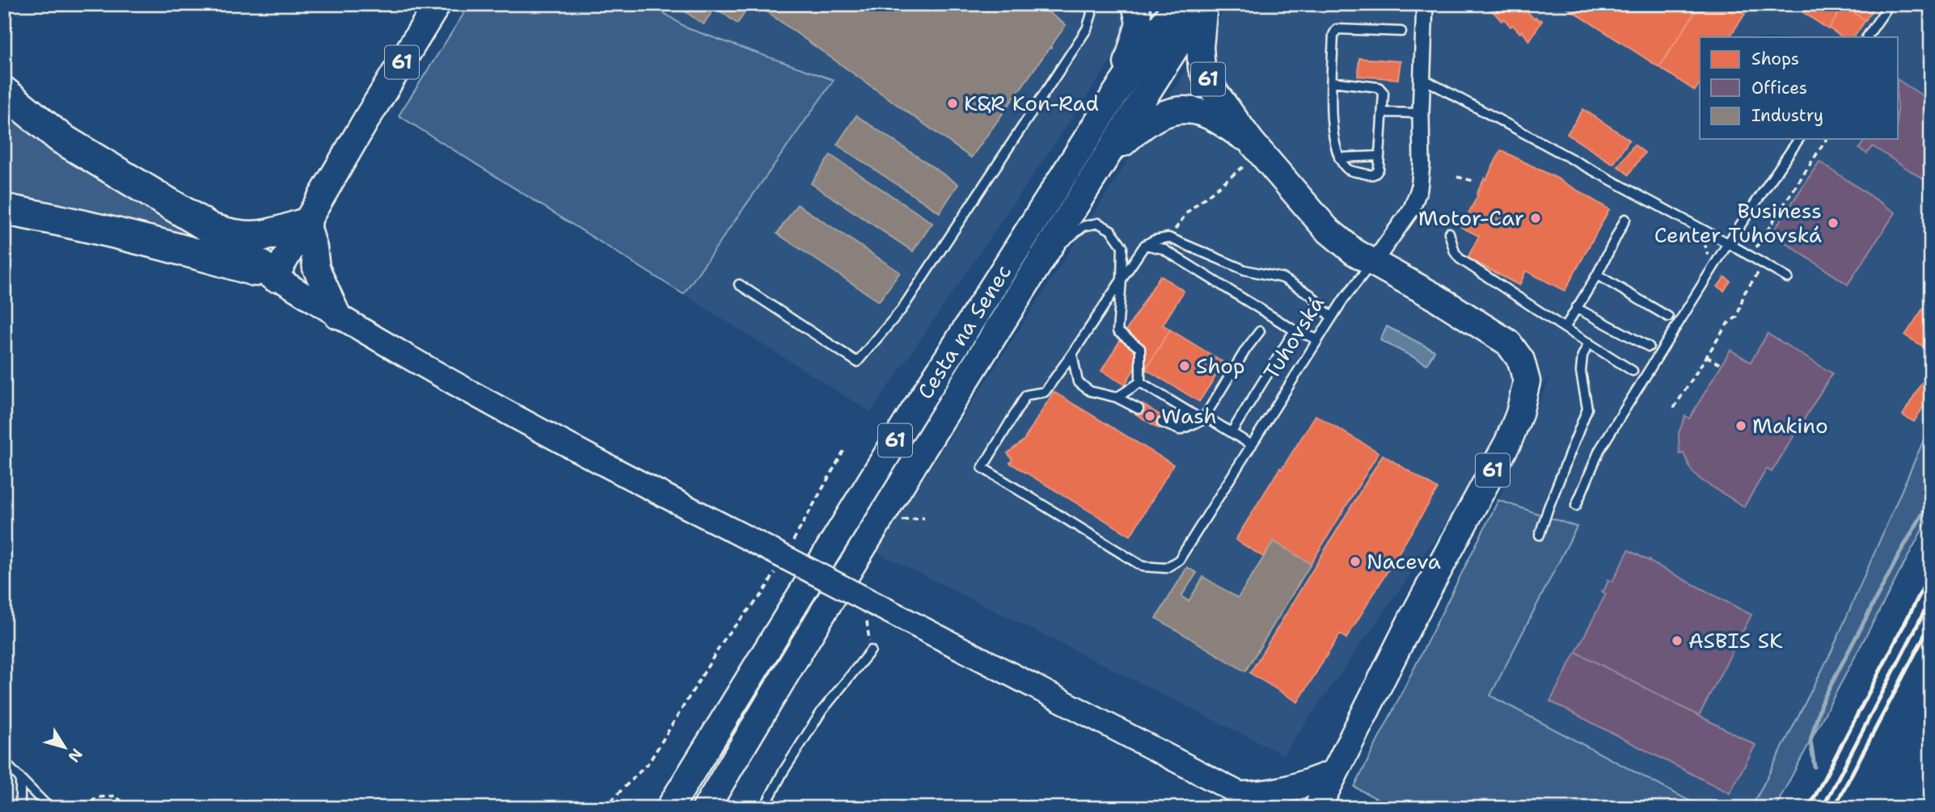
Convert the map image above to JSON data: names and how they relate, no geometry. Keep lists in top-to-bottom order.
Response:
{
  "streets": {
    "main road": ["61", "Cesta na Senec"],
    "street": ["Tuhovská"]
  },
  "crossings": [
    ["61", "Cesta na Senec"],
    ["61", "Tuhovská"]
  ],
  "places": [
    "K&R Kon-Rad",
    "Motor-Car",
    "Business Center Tuhovská",
    "Shop",
    "Wash",
    "Makino",
    "Naceva",
    "ASBIS SK"
  ],
  "legend": ["Shops", "Offices", "Industry"],
  "north": "bottom right"
}
